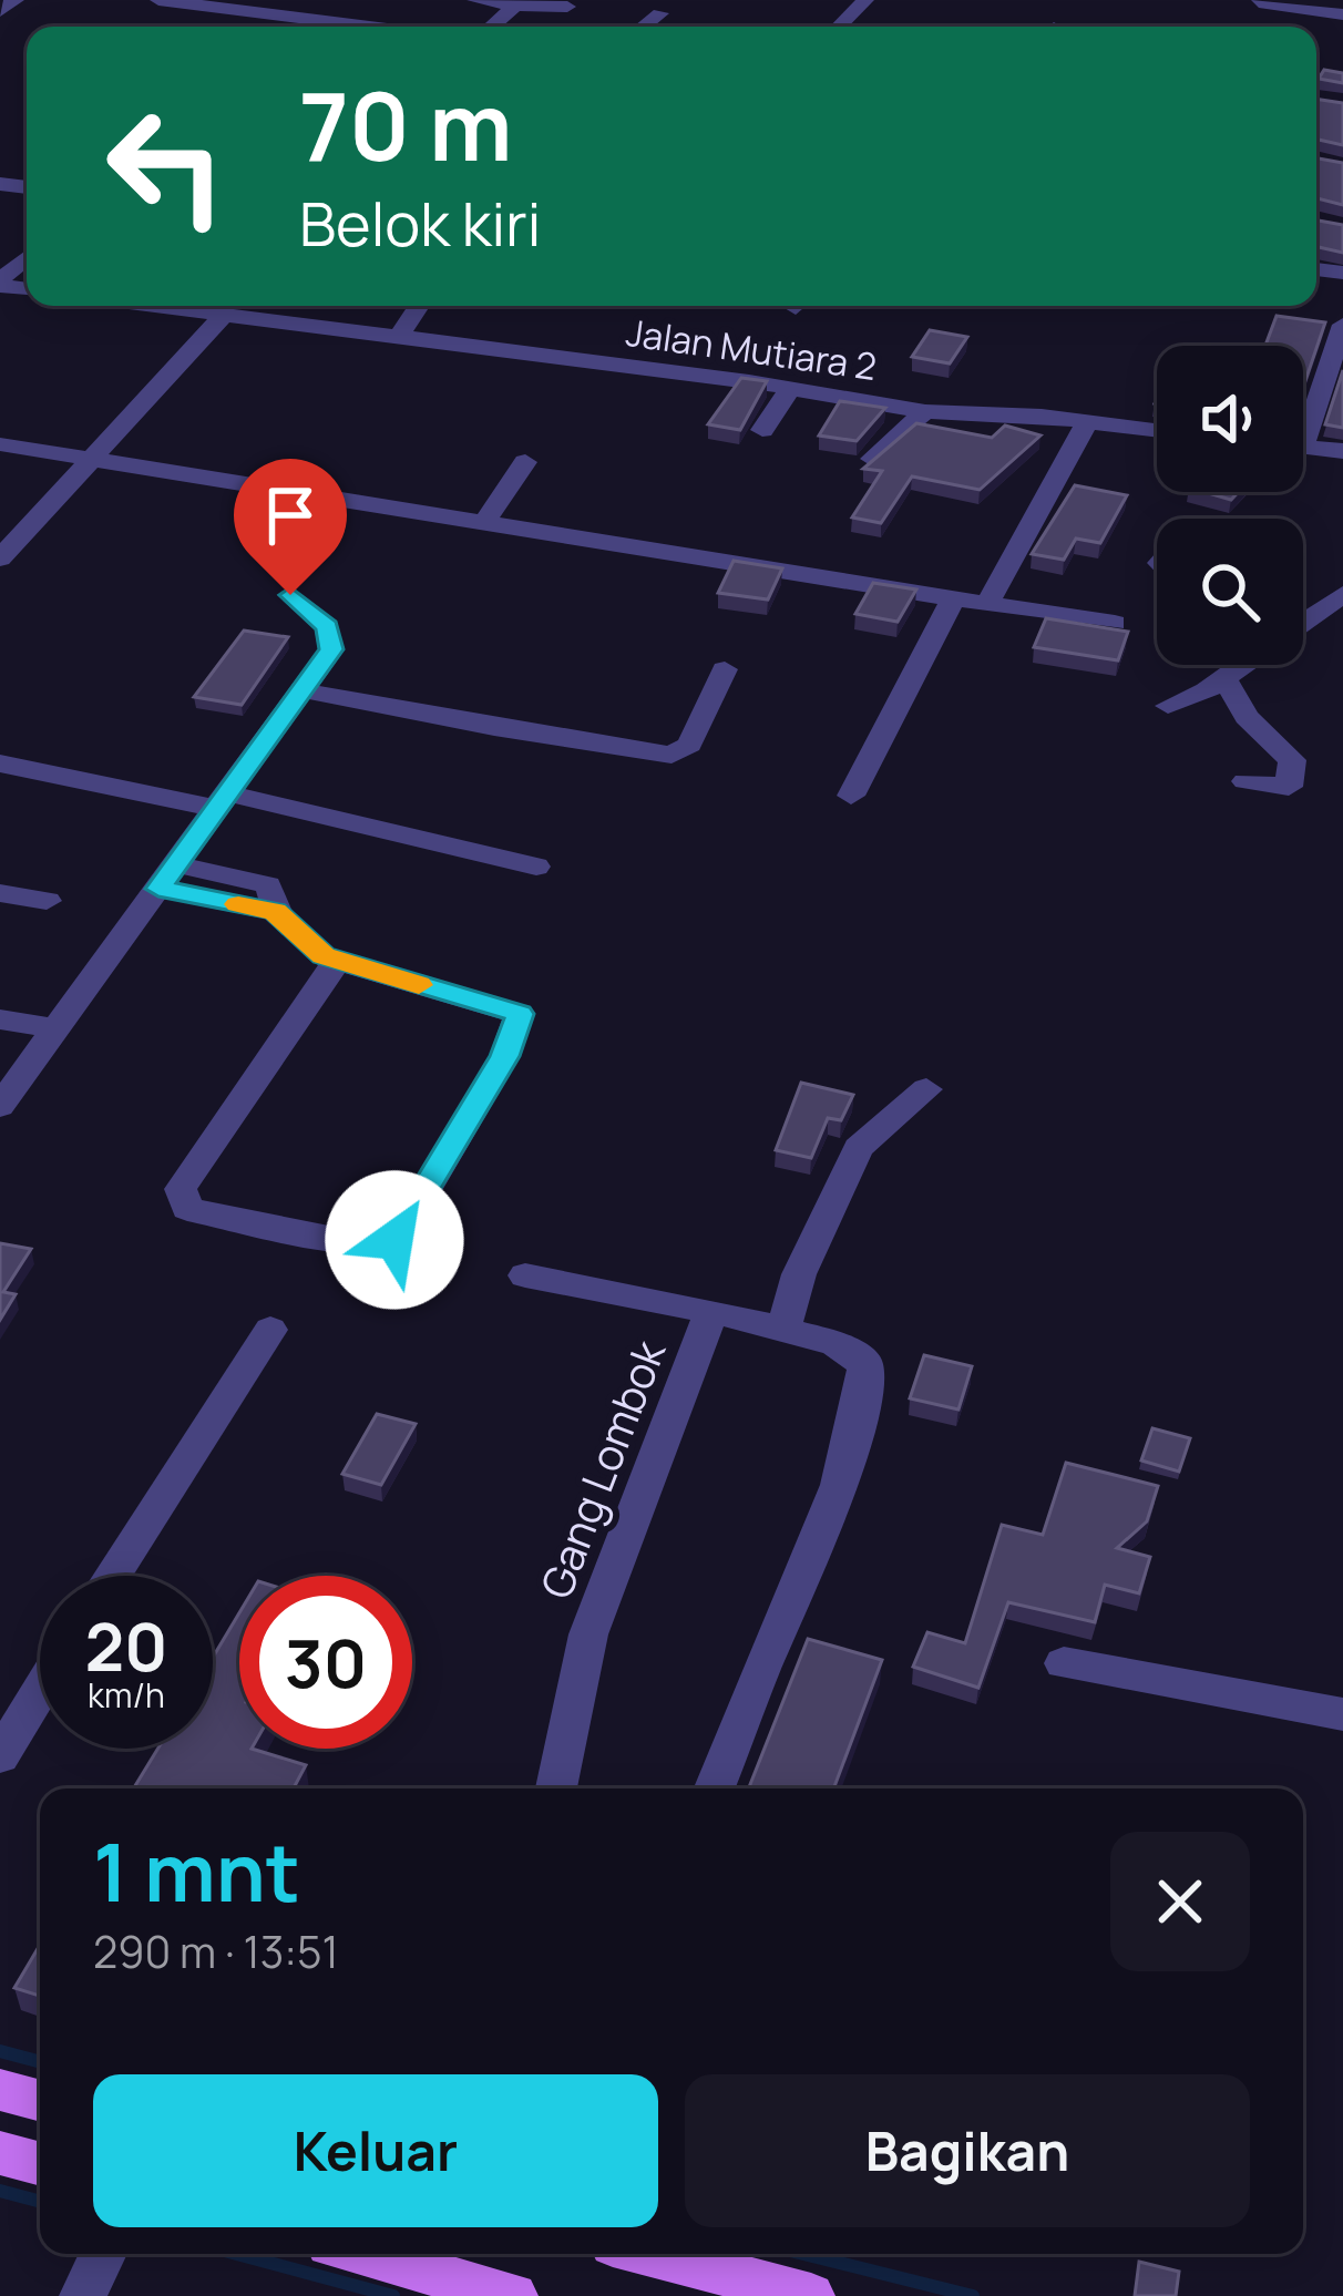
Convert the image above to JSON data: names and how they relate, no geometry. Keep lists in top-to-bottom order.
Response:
{
  "streets": {
    "street": ["Jalan Mutiara 2", "Gang Lombok"]
  },
  "page": {
    "turn": ["70 m", "Belok kiri"],
    "speed": "20 km/h",
    "limit": "30",
    "heading": ["1 mnt", "290 m · 13:51"],
    "buttons": ["Keluar", "Bagikan"]
  }
}
